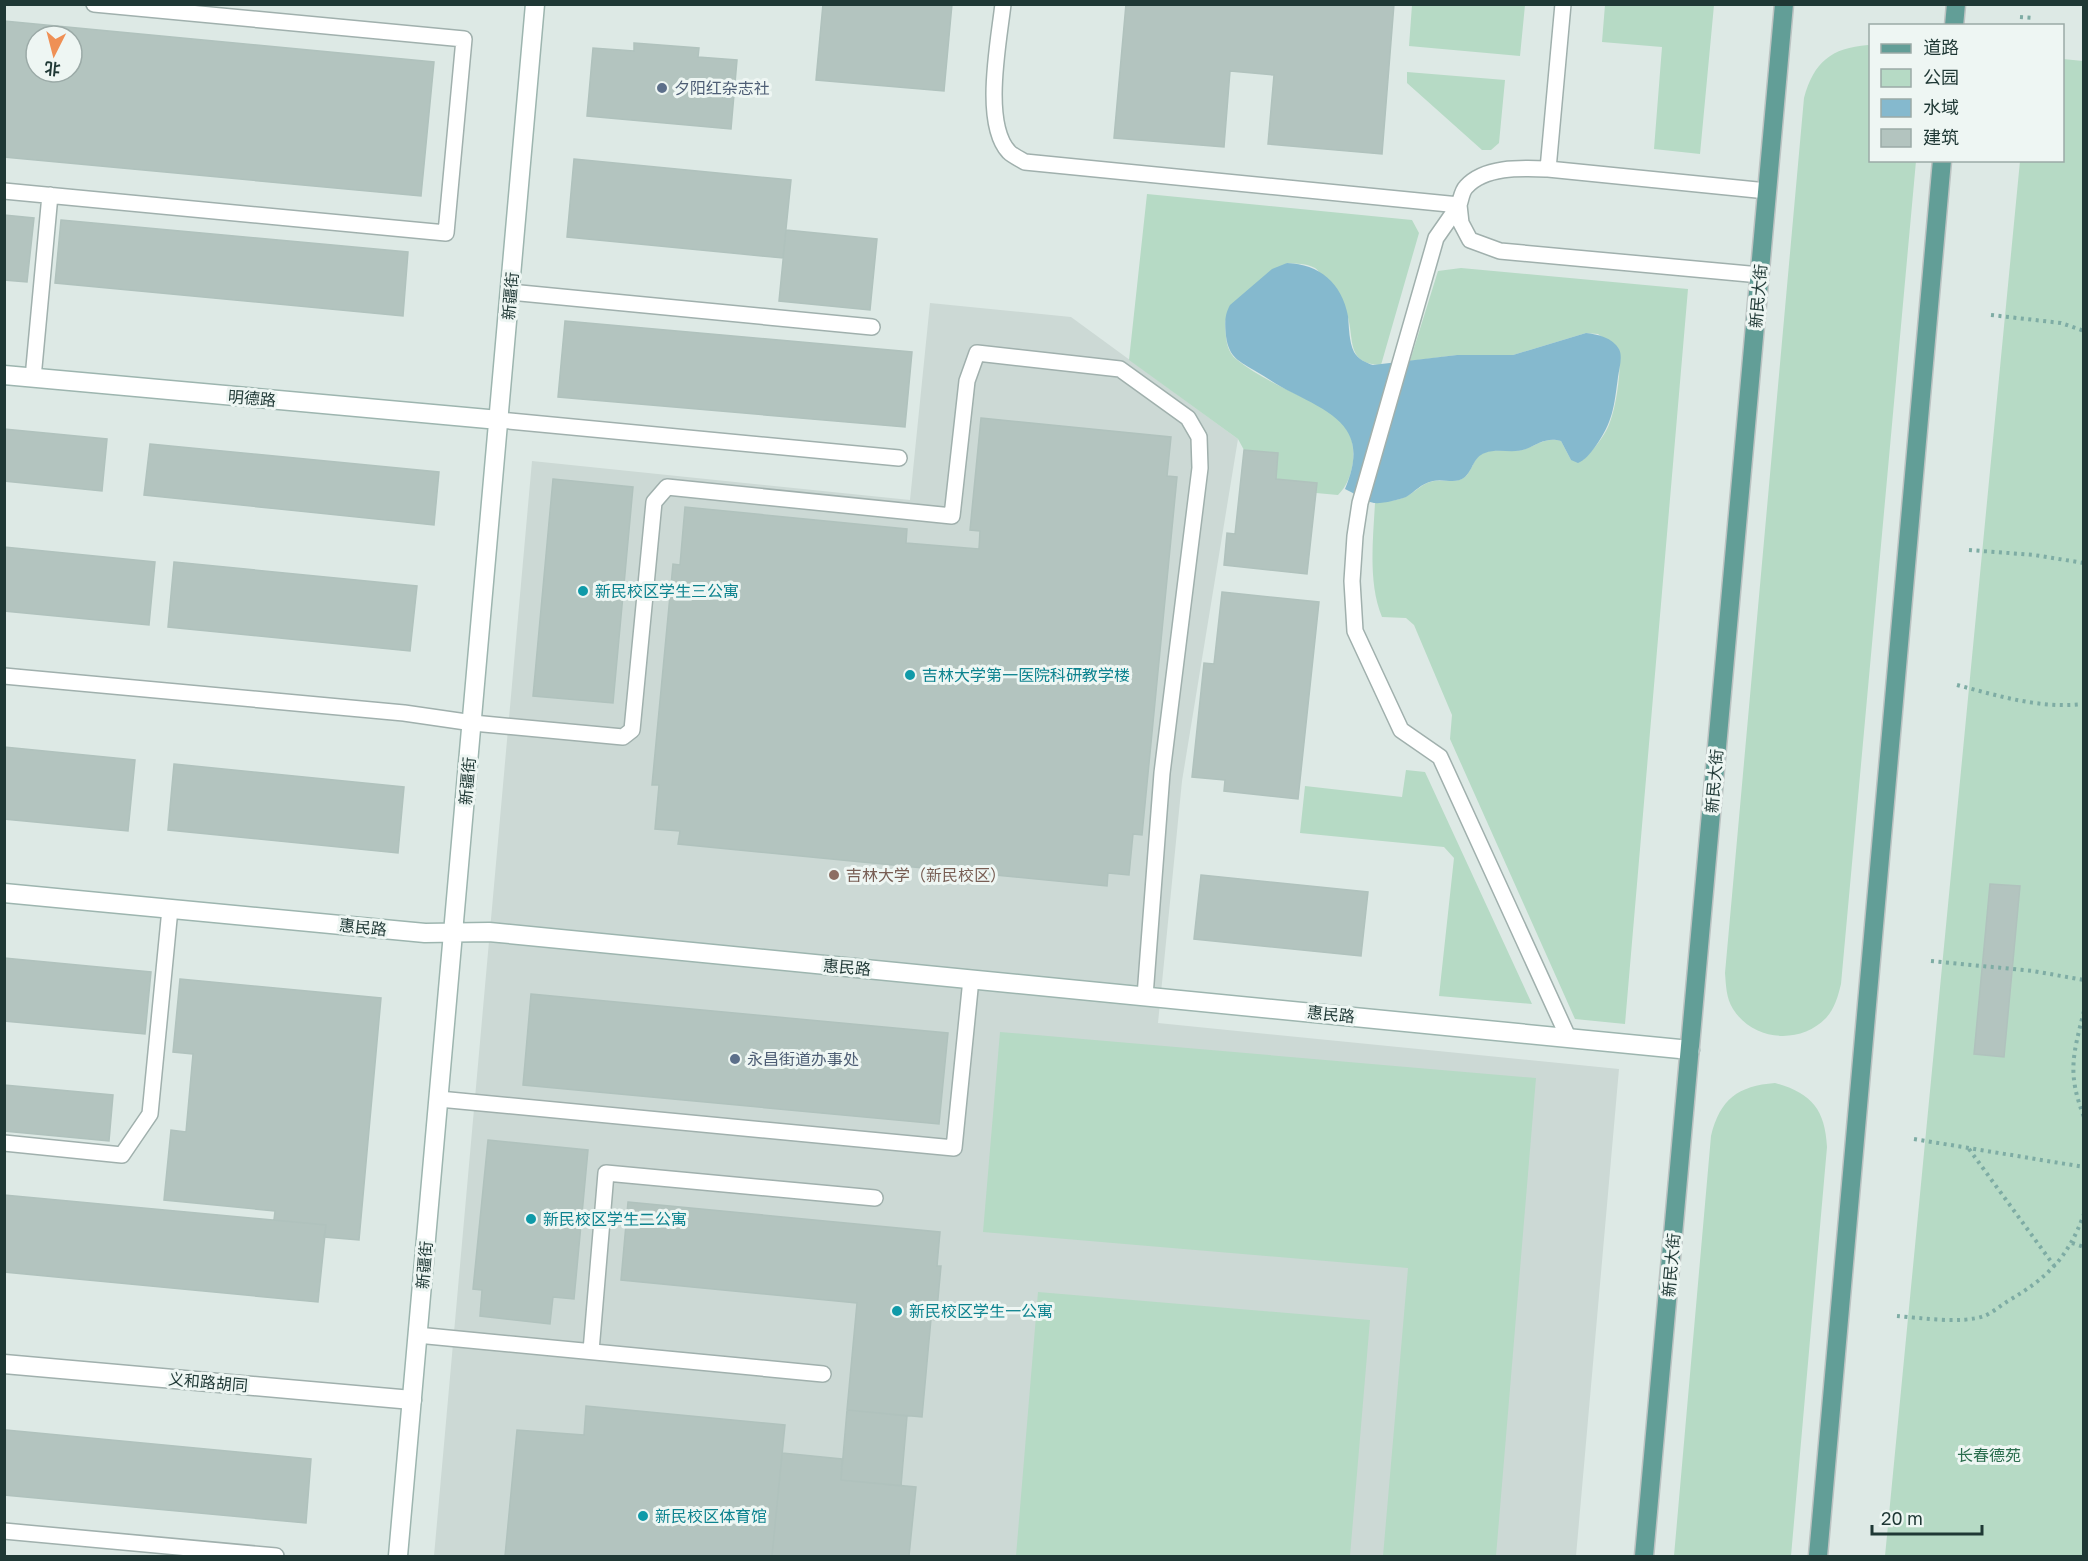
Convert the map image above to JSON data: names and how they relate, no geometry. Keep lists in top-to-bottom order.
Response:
{
  "streets": {
    "main road": ["新民大街"],
    "street": [
      "新疆街",
      "明德路",
      "惠民路",
      "义和路胡同"
    ]
  },
  "crossings": [
    ["新疆街", "明德路"],
    ["新疆街", "惠民路"],
    ["新疆街", "义和路胡同"],
    ["新民大街", "惠民路"]
  ],
  "parks": ["长春德苑"],
  "places": [
    "夕阳红杂志社",
    "新民校区学生三公寓",
    "吉林大学第一医院科研教学楼",
    "吉林大学（新民校区）",
    "永昌街道办事处",
    "新民校区学生二公寓",
    "新民校区学生一公寓",
    "新民校区体育馆"
  ],
  "legend": [
    "道路",
    "公园",
    "水域",
    "建筑"
  ],
  "scale_bar": "20 m",
  "north": "bottom"
}
